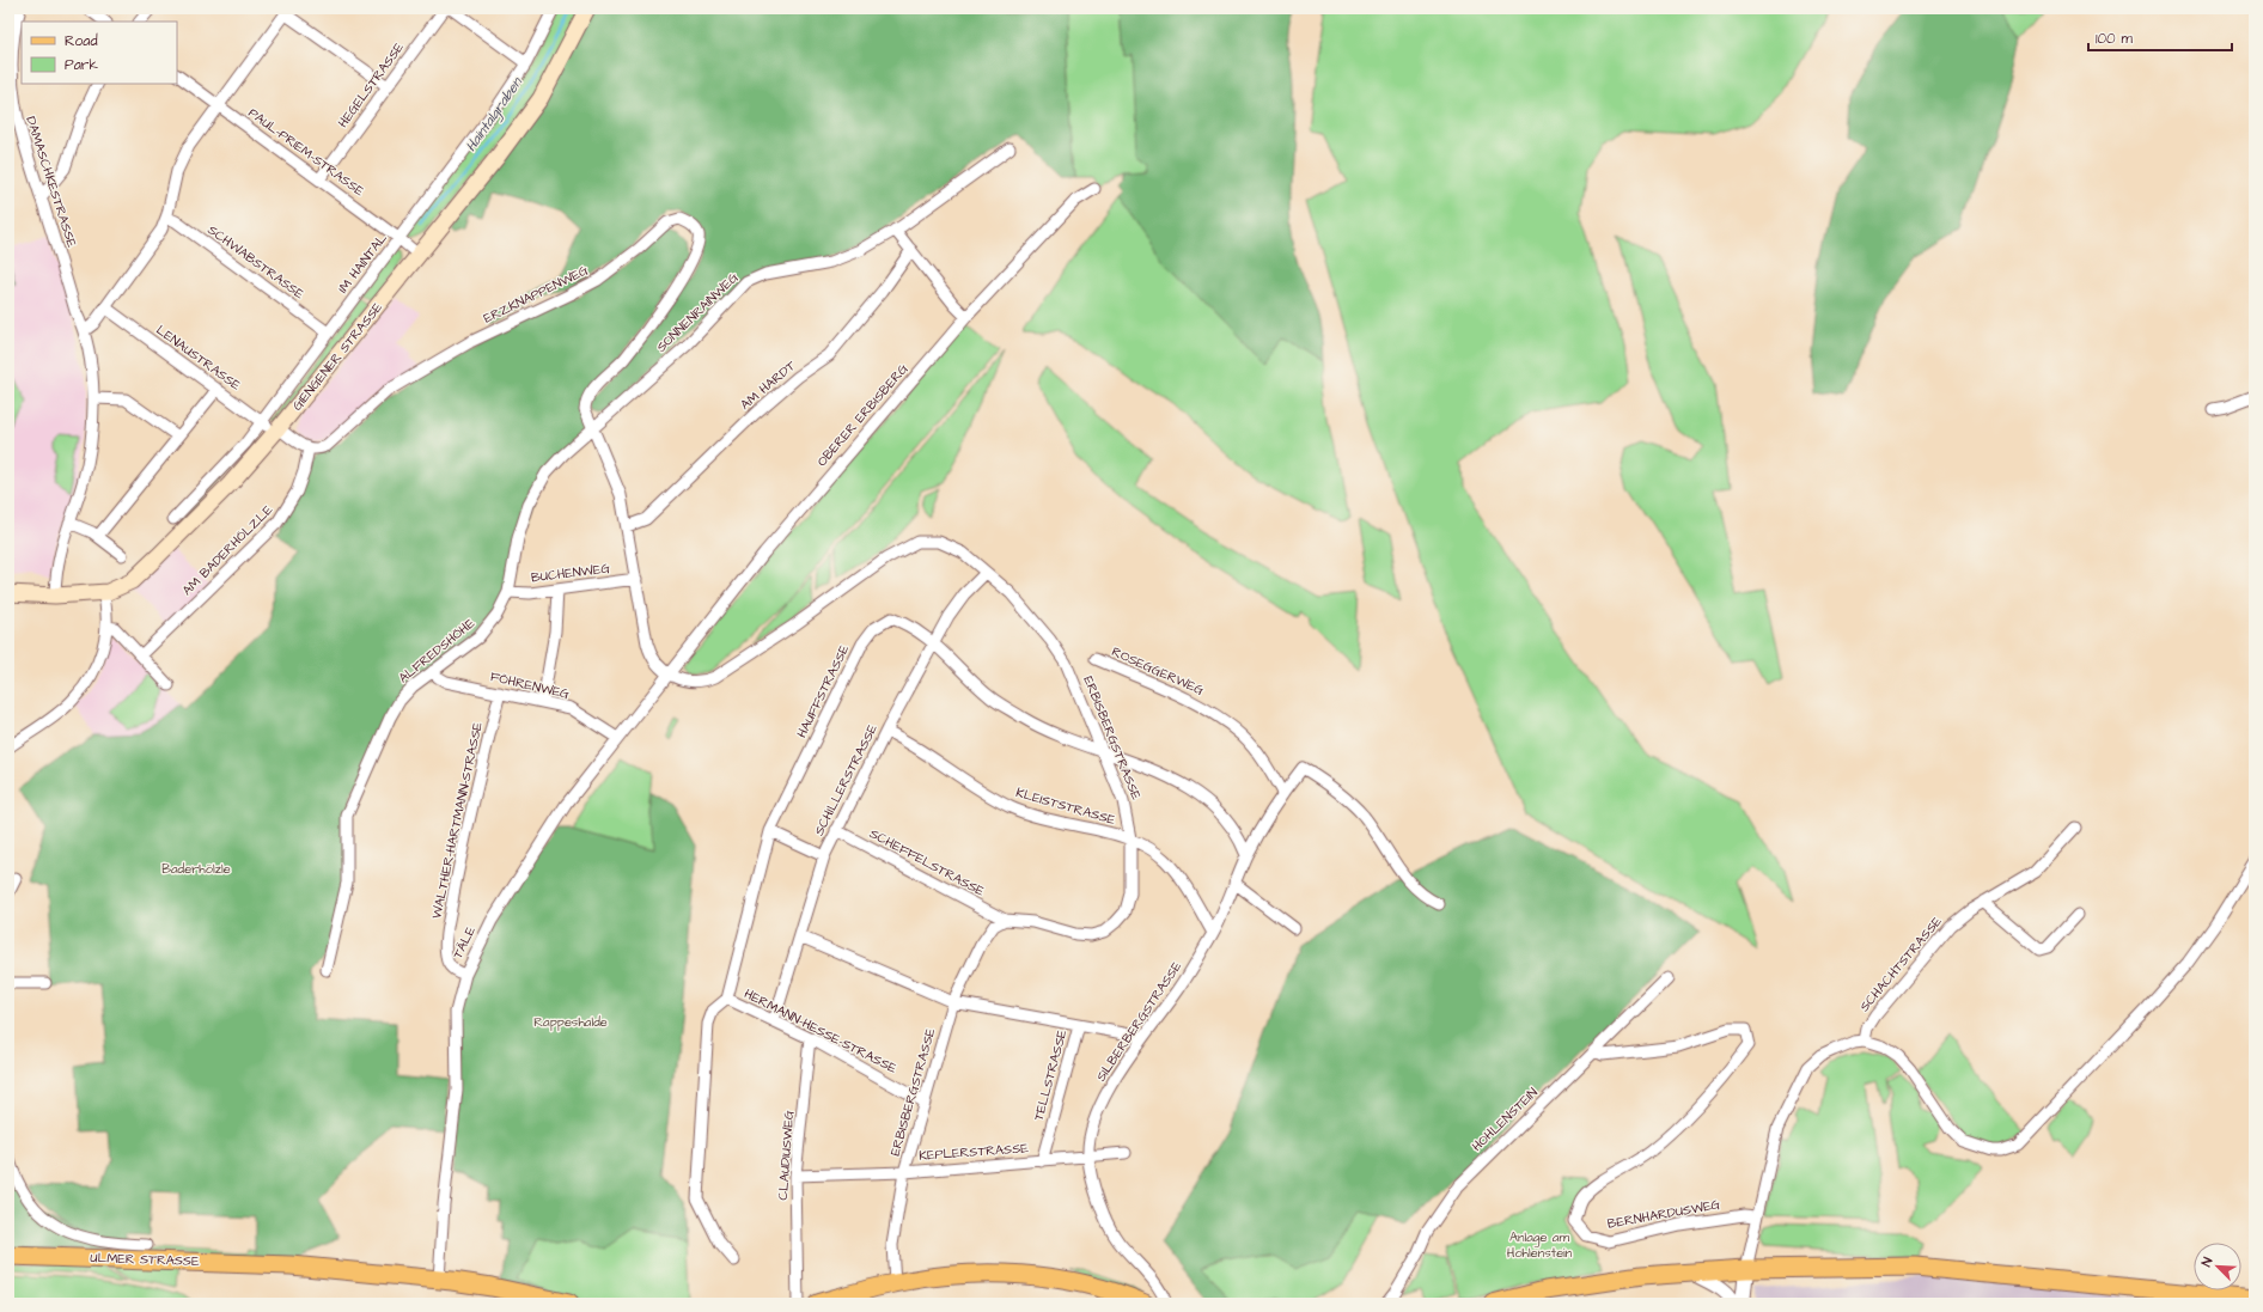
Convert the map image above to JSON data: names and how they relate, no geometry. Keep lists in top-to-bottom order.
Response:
{
  "streets": {
    "main road": ["GIENGENER STRASSE", "ULMER STRASSE"],
    "street": [
      "HEGELSTRASSE",
      "PAUL-PRIEM-STRASSE",
      "DAMASCHKESTRASSE",
      "SCHWABSTRASSE",
      "IM HAINTAL",
      "ERZKNAPPENWEG",
      "SONNENRAINWEG",
      "LENAUSTRASSE",
      "AM HARDT",
      "OBERER ERBISBERG",
      "AM BADERHÖLZLE",
      "BUCHENWEG",
      "ALFREDSHÖHE",
      "ROSEGGERWEG",
      "FÖHRENWEG",
      "HAUFFSTRASSE",
      "ERBISBERGSTRASSE",
      "SCHILLERSTRASSE",
      "KLEISTSTRASSE",
      "WALTHER-HARTMANN-STRASSE",
      "SCHEFFELSTRASSE",
      "TÄLE",
      "SCHACHTSTRASSE",
      "SILBERBERGSTRASSE",
      "HERMANN-HESSE-STRASSE",
      "TELLSTRASSE",
      "HOHLENSTEIN",
      "KEPLERSTRASSE",
      "CLAUDIUSWEG",
      "BERNHARDUSWEG"
    ]
  },
  "crossings": [
    ["HEGELSTRASSE", "PAUL-PRIEM-STRASSE"],
    ["PAUL-PRIEM-STRASSE", "IM HAINTAL"],
    ["PAUL-PRIEM-STRASSE", "GIENGENER STRASSE"],
    ["DAMASCHKESTRASSE", "GIENGENER STRASSE"],
    ["SCHWABSTRASSE", "IM HAINTAL"],
    ["IM HAINTAL", "LENAUSTRASSE"],
    ["ERZKNAPPENWEG", "SONNENRAINWEG"],
    ["ERZKNAPPENWEG", "AM HARDT"],
    ["ERZKNAPPENWEG", "OBERER ERBISBERG"],
    ["ERZKNAPPENWEG", "AM BADERHÖLZLE"],
    ["ERZKNAPPENWEG", "BUCHENWEG"],
    ["ERZKNAPPENWEG", "ALFREDSHÖHE"],
    ["ERZKNAPPENWEG", "ERBISBERGSTRASSE"],
    ["ERZKNAPPENWEG", "TÄLE"],
    ["SONNENRAINWEG", "ALFREDSHÖHE"],
    ["GIENGENER STRASSE", "LENAUSTRASSE"],
    ["OBERER ERBISBERG", "ERBISBERGSTRASSE"],
    ["OBERER ERBISBERG", "TÄLE"],
    ["BUCHENWEG", "ALFREDSHÖHE"],
    ["ALFREDSHÖHE", "FÖHRENWEG"],
    ["ROSEGGERWEG", "SILBERBERGSTRASSE"],
    ["FÖHRENWEG", "WALTHER-HARTMANN-STRASSE"],
    ["FÖHRENWEG", "TÄLE"],
    ["HAUFFSTRASSE", "ERBISBERGSTRASSE"],
    ["HAUFFSTRASSE", "SCHILLERSTRASSE"],
    ["HAUFFSTRASSE", "SILBERBERGSTRASSE"],
    ["HAUFFSTRASSE", "HERMANN-HESSE-STRASSE"],
    ["ERBISBERGSTRASSE", "SCHILLERSTRASSE"],
    ["ERBISBERGSTRASSE", "KLEISTSTRASSE"],
    ["ERBISBERGSTRASSE", "SCHEFFELSTRASSE"],
    ["ERBISBERGSTRASSE", "TÄLE"],
    ["ERBISBERGSTRASSE", "HERMANN-HESSE-STRASSE"],
    ["ERBISBERGSTRASSE", "KEPLERSTRASSE"],
    ["SCHILLERSTRASSE", "KLEISTSTRASSE"],
    ["SCHILLERSTRASSE", "SCHEFFELSTRASSE"],
    ["SCHILLERSTRASSE", "HERMANN-HESSE-STRASSE"],
    ["KLEISTSTRASSE", "SILBERBERGSTRASSE"],
    ["WALTHER-HARTMANN-STRASSE", "TÄLE"],
    ["TÄLE", "ULMER STRASSE"],
    ["SILBERBERGSTRASSE", "KEPLERSTRASSE"],
    ["HERMANN-HESSE-STRASSE", "CLAUDIUSWEG"],
    ["TELLSTRASSE", "KEPLERSTRASSE"],
    ["HOHLENSTEIN", "BERNHARDUSWEG"],
    ["KEPLERSTRASSE", "CLAUDIUSWEG"]
  ],
  "water": ["Haintalgraben"],
  "parks": ["Baderhölzle", "Rappeshalde", "Anlage am Hohlenstein"],
  "legend": ["Road", "Park"],
  "scale_bar": "100 m",
  "north": "top left"
}
